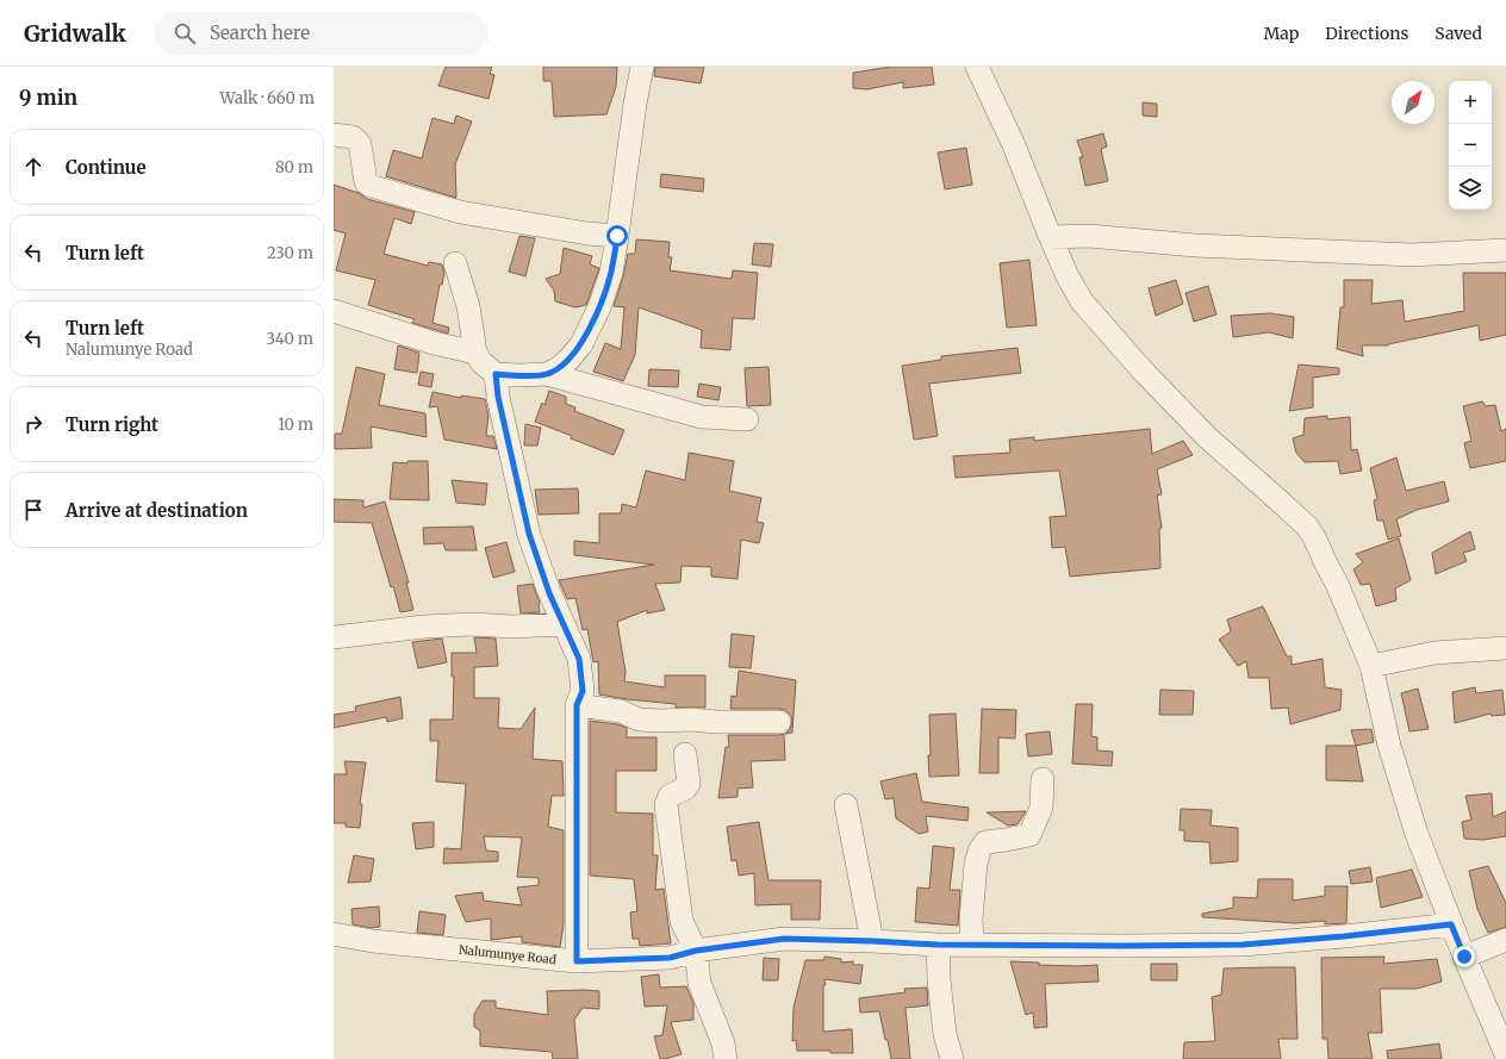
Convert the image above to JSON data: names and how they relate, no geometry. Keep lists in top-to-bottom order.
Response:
{
  "streets": {
    "street": ["Nalumunye Road"]
  },
  "north": "top right",
  "page": {
    "header": "Gridwalk",
    "search": "Search here",
    "nav": ["Map", "Directions", "Saved"],
    "heading": ["9 min", "Walk · 660 m"],
    "map_buttons": ["+", "−"],
    "list": [
      ["Continue", "80 m"],
      ["Turn left", "230 m"],
      ["Turn left", "Nalumunye Road", "340 m"],
      ["Turn right", "10 m"],
      "Arrive at destination"
    ]
  }
}
